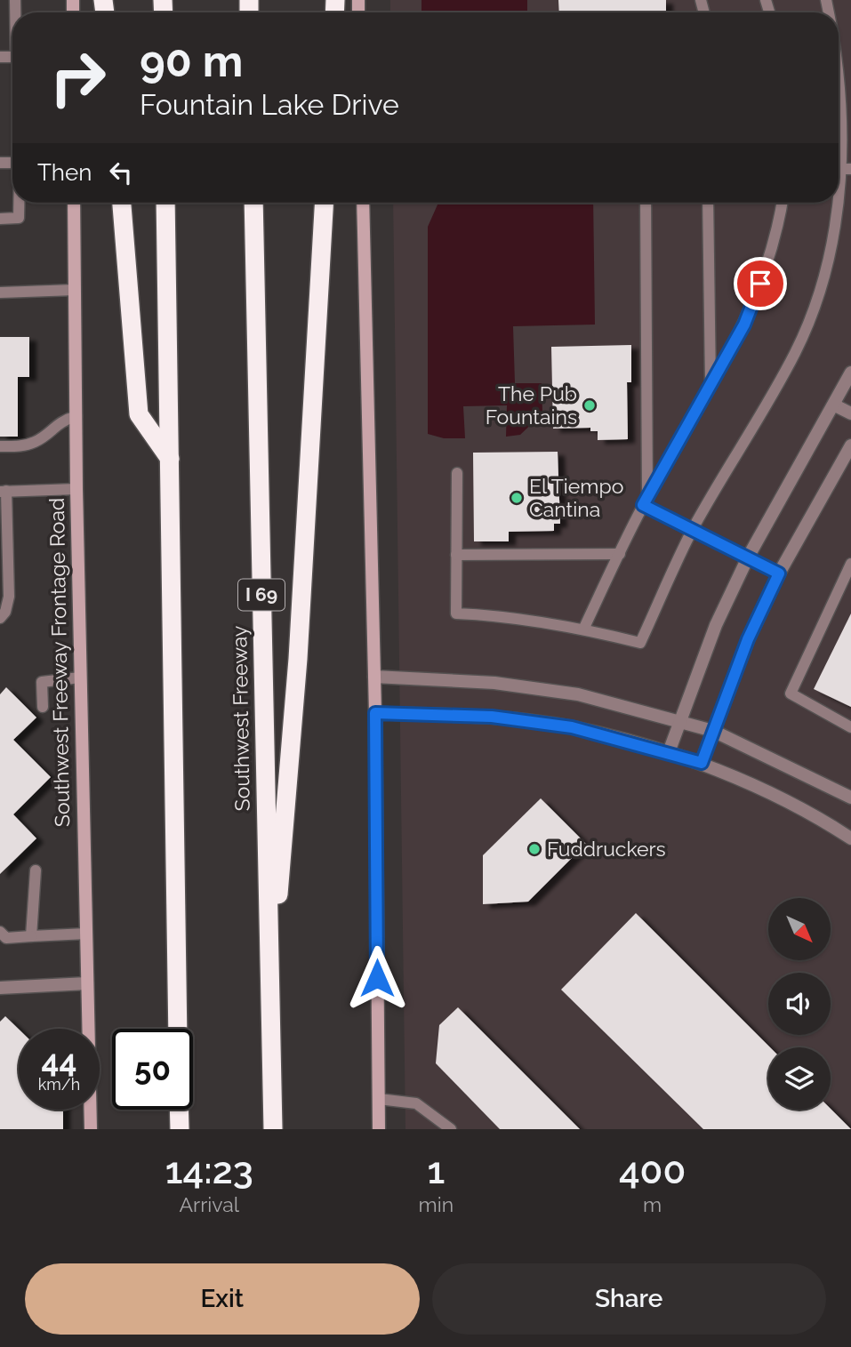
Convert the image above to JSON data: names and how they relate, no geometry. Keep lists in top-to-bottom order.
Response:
{
  "streets": {
    "highway": ["I 69", "Southwest Freeway"],
    "main road": ["Southwest Freeway Frontage Road"]
  },
  "places": ["The Pub Fountains", "El Tiempo Cantina", "Fuddruckers"],
  "north": "bottom right",
  "page": {
    "turn": ["90 m", "Fountain Lake Drive"],
    "then": "Then",
    "speed": "44 km/h",
    "limit": "50",
    "eta": [
      "14:23",
      "Arrival",
      "1",
      "min",
      "400",
      "m"
    ],
    "buttons": ["Exit", "Share"]
  }
}
